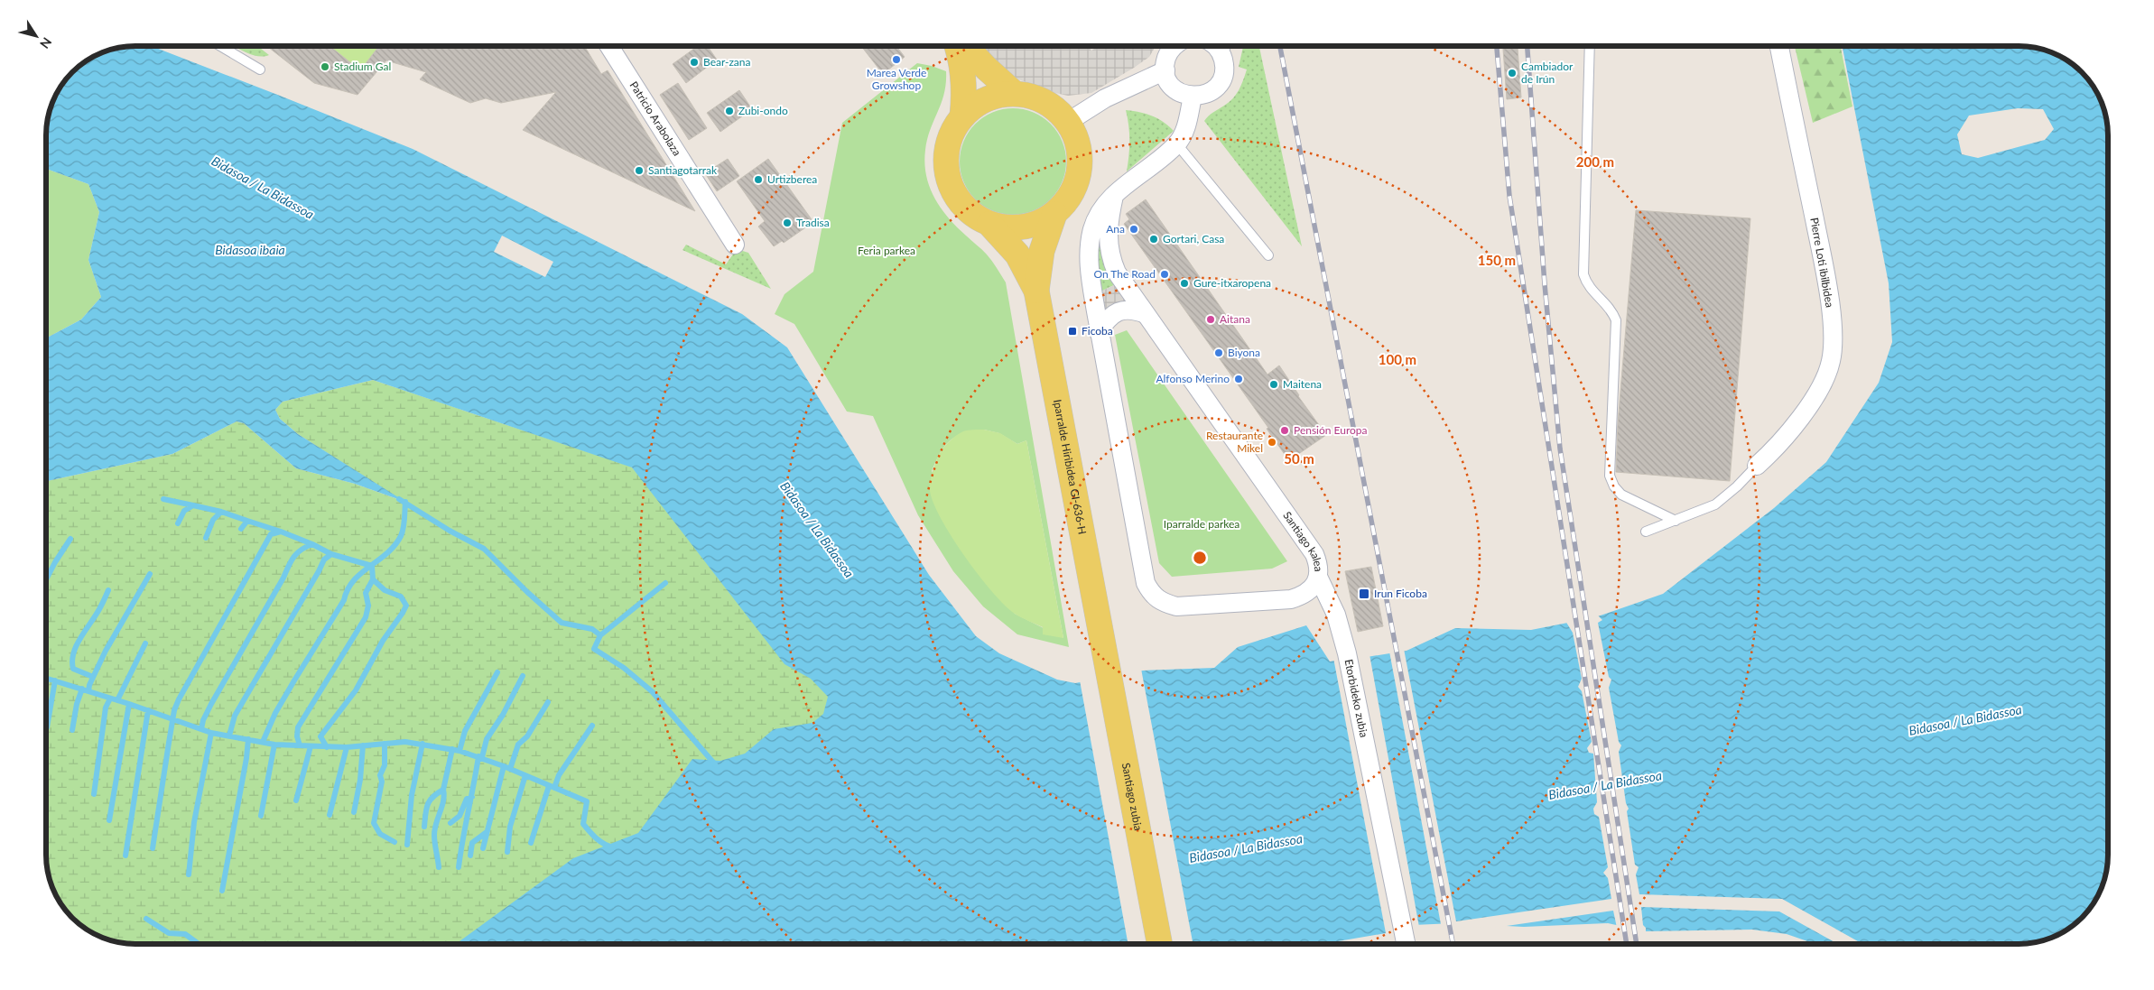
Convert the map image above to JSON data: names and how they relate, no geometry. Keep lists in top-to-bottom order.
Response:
{
  "streets": {
    "main road": ["Iparralde Hiribidea GI-636-H", "Santiago zubia"],
    "street": [
      "Patricio Arabolaza",
      "Pierre Loti ibilbidea",
      "Santiago kalea",
      "Etorbideko zubia"
    ]
  },
  "crossings": [
    ["Iparralde Hiribidea GI-636-H", "Santiago zubia"],
    ["Santiago kalea", "Etorbideko zubia"]
  ],
  "water": ["Bidasoa / La Bidassoa", "Bidasoa ibaia"],
  "parks": ["Feria parkea", "Iparralde parkea"],
  "places": {
    "other": [
      "Marea Verde Growshop",
      "Bear-zana",
      "Stadium Gal",
      "Cambiador de Irún",
      "Zubi-ondo",
      "Santiagotarrak",
      "Urtizberea",
      "Tradisa",
      "Ana",
      "Gortari, Casa",
      "On The Road",
      "Gure-itxaropena",
      "Aitana",
      "Biyona",
      "Alfonso Merino",
      "Maitena",
      "Pensión Europa",
      "Restaurante Mikel"
    ],
    "transit": ["Ficoba", "Irun Ficoba"]
  },
  "north": "bottom right",
  "rings": [
    "200 m",
    "150 m",
    "100 m",
    "50 m"
  ]
}
